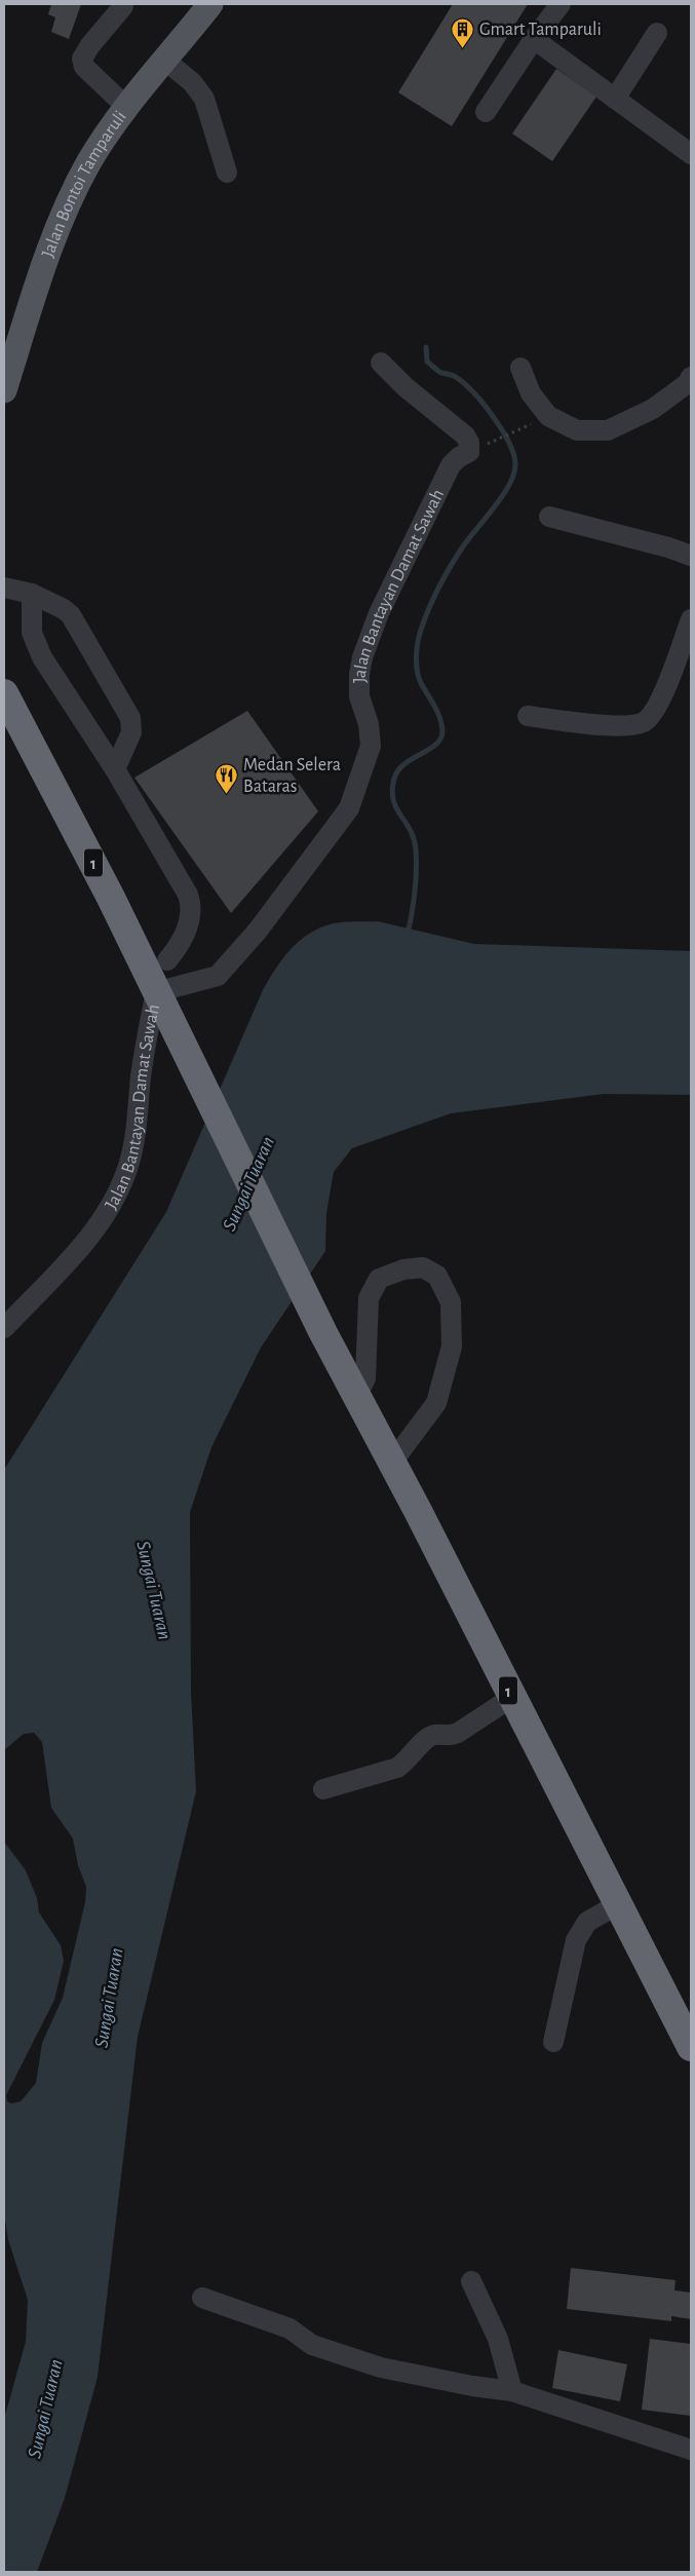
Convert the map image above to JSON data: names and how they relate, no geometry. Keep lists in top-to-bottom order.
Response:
{
  "streets": {
    "highway": ["1"],
    "main road": ["Jalan Bontoi Tamparuli"],
    "street": ["Jalan Bantayan Damat Sawah"]
  },
  "crossings": [
    ["Jalan Bantayan Damat Sawah", "1"]
  ],
  "water": ["Sungai Tuaran"],
  "places": {
    "building": ["Gmart Tamparuli"],
    "restaurant": ["Medan Selera Bataras"]
  }
}
